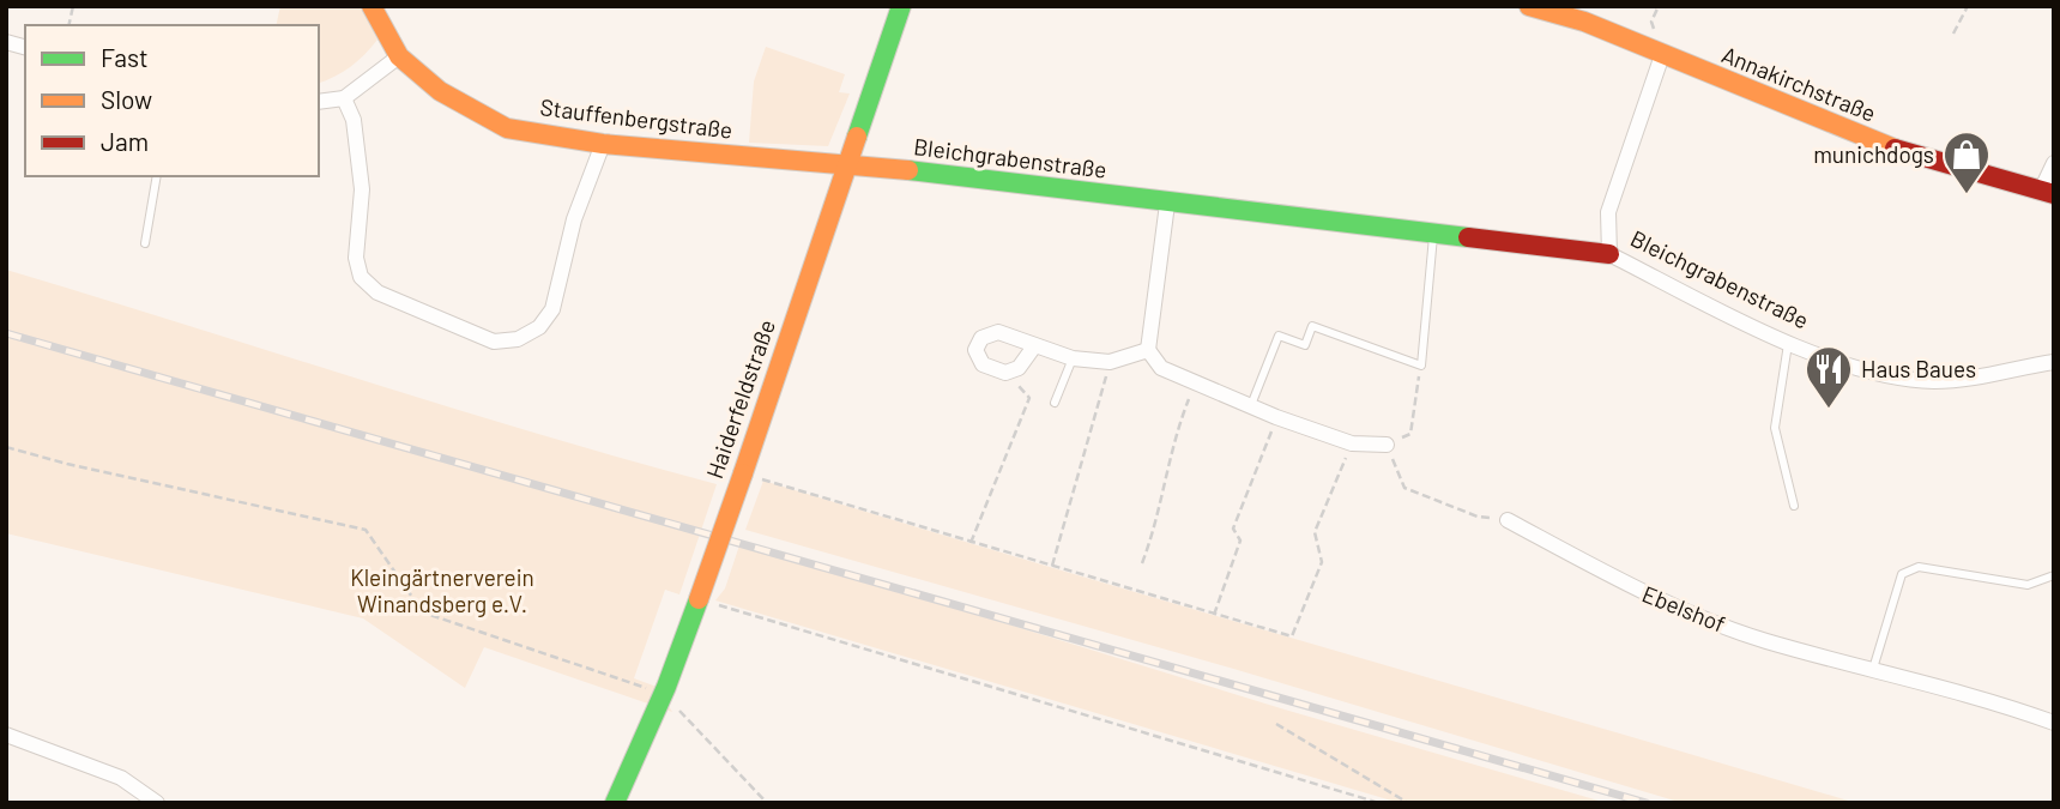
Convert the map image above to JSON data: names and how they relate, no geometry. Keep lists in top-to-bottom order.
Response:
{
  "streets": {
    "street": [
      "Annakirchstraße",
      "Stauffenbergstraße",
      "Bleichgrabenstraße",
      "Haiderfeldstraße",
      "Ebelshof"
    ]
  },
  "crossings": [
    ["Annakirchstraße", "Bleichgrabenstraße"],
    ["Stauffenbergstraße", "Bleichgrabenstraße"],
    ["Stauffenbergstraße", "Haiderfeldstraße"],
    ["Bleichgrabenstraße", "Haiderfeldstraße"]
  ],
  "parks": ["Kleingärtnerverein Winandsberg e.V."],
  "places": {
    "shop": ["munichdogs"],
    "restaurant": ["Haus Baues"]
  },
  "legend": ["Fast", "Slow", "Jam"]
}
